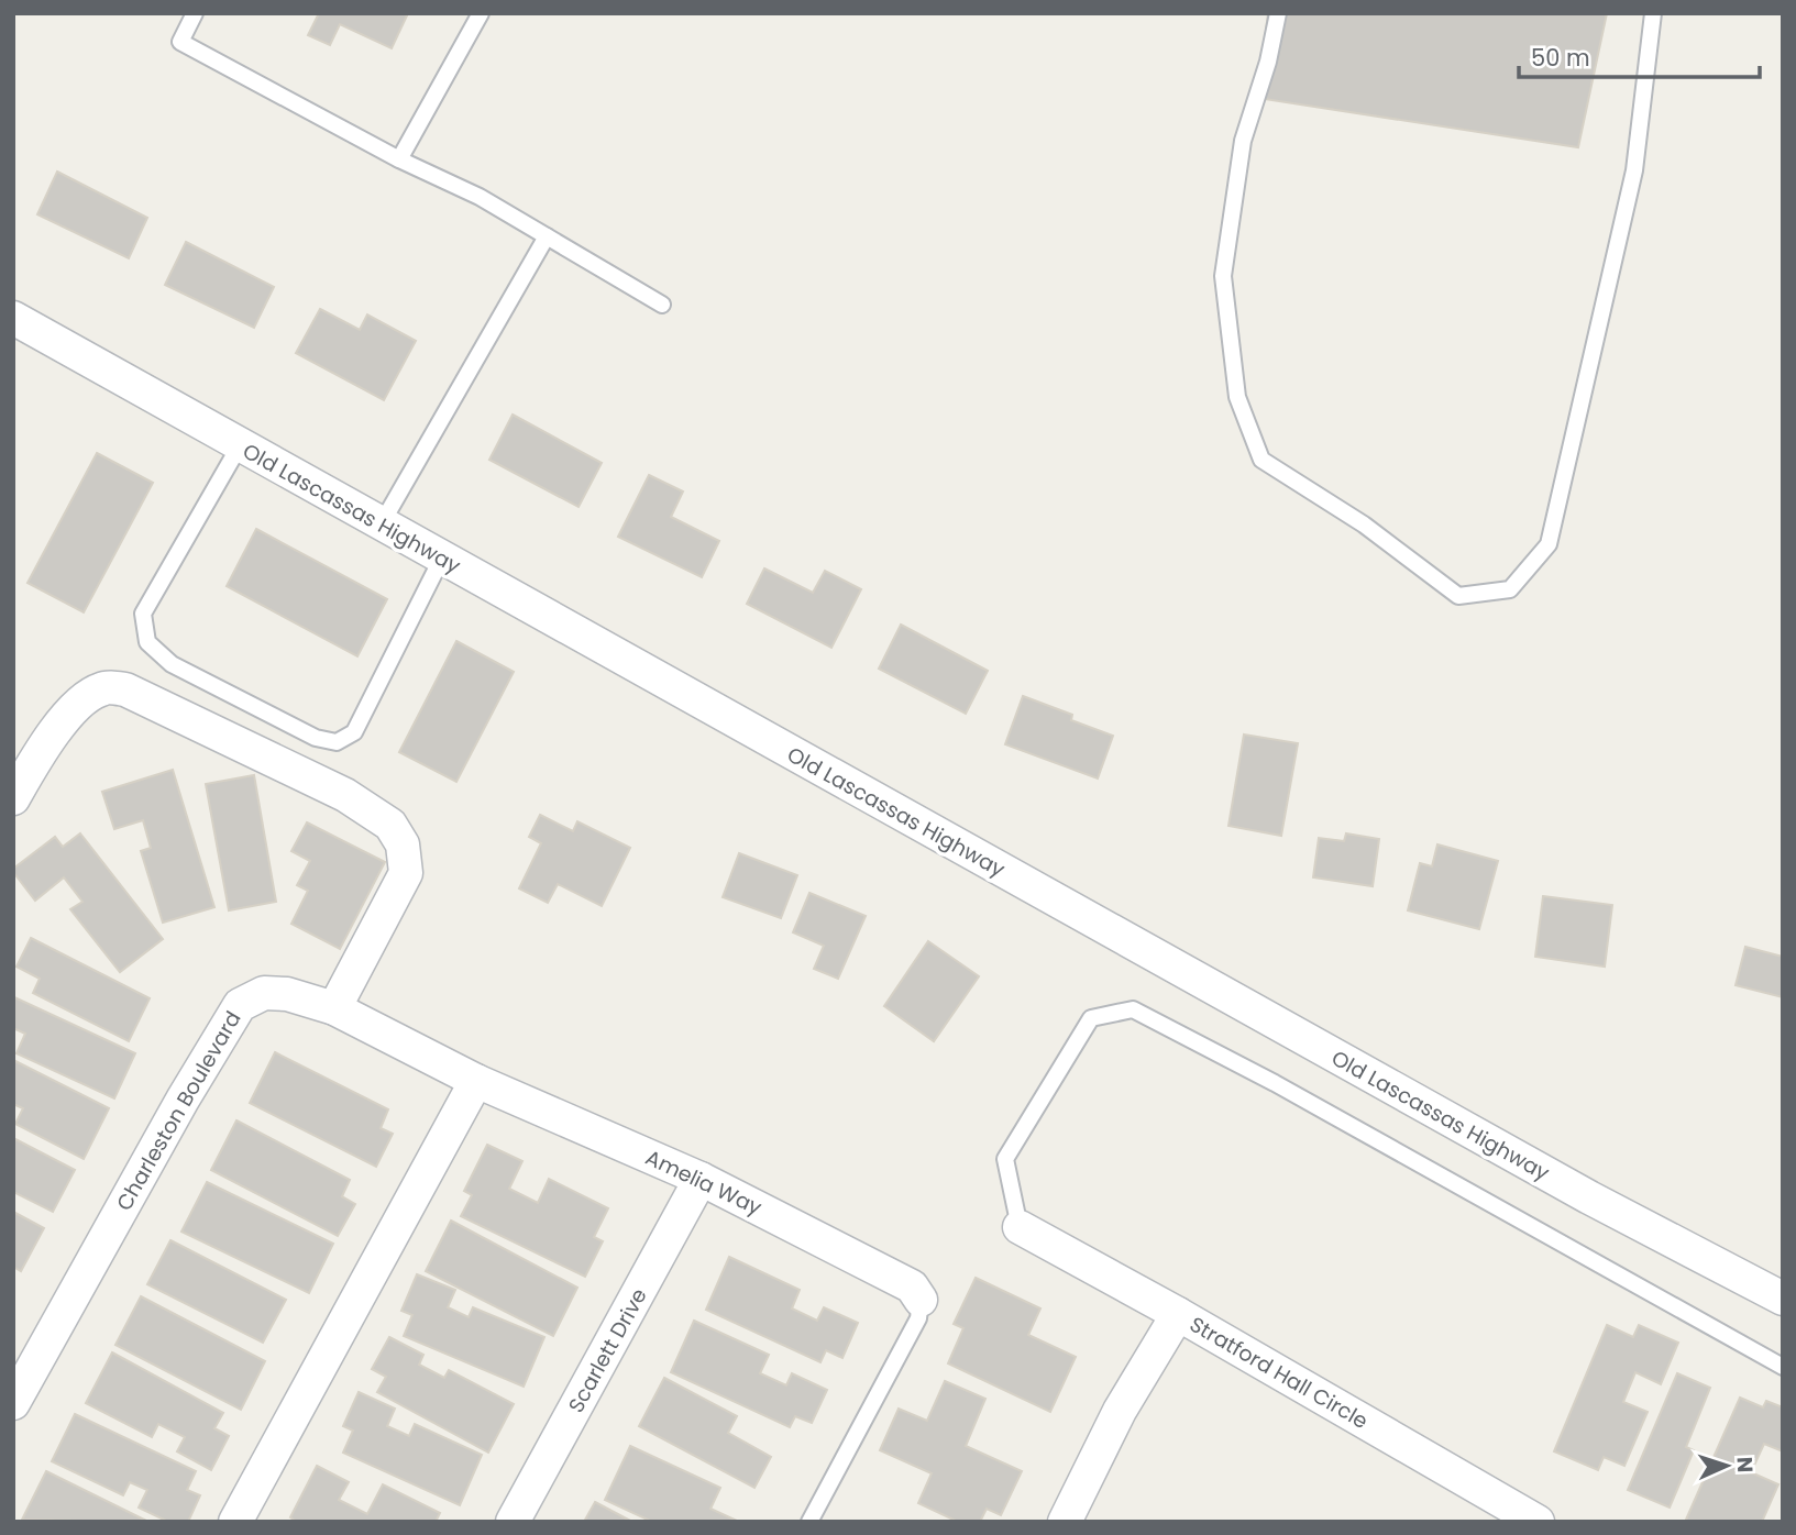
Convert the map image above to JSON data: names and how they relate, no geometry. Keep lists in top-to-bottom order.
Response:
{
  "streets": {
    "street": [
      "Old Lascassas Highway",
      "Charleston Boulevard",
      "Amelia Way",
      "Scarlett Drive",
      "Stratford Hall Circle"
    ]
  },
  "crossings": [
    ["Charleston Boulevard", "Amelia Way"],
    ["Amelia Way", "Scarlett Drive"]
  ],
  "scale_bar": "50 m",
  "north": "right"
}
